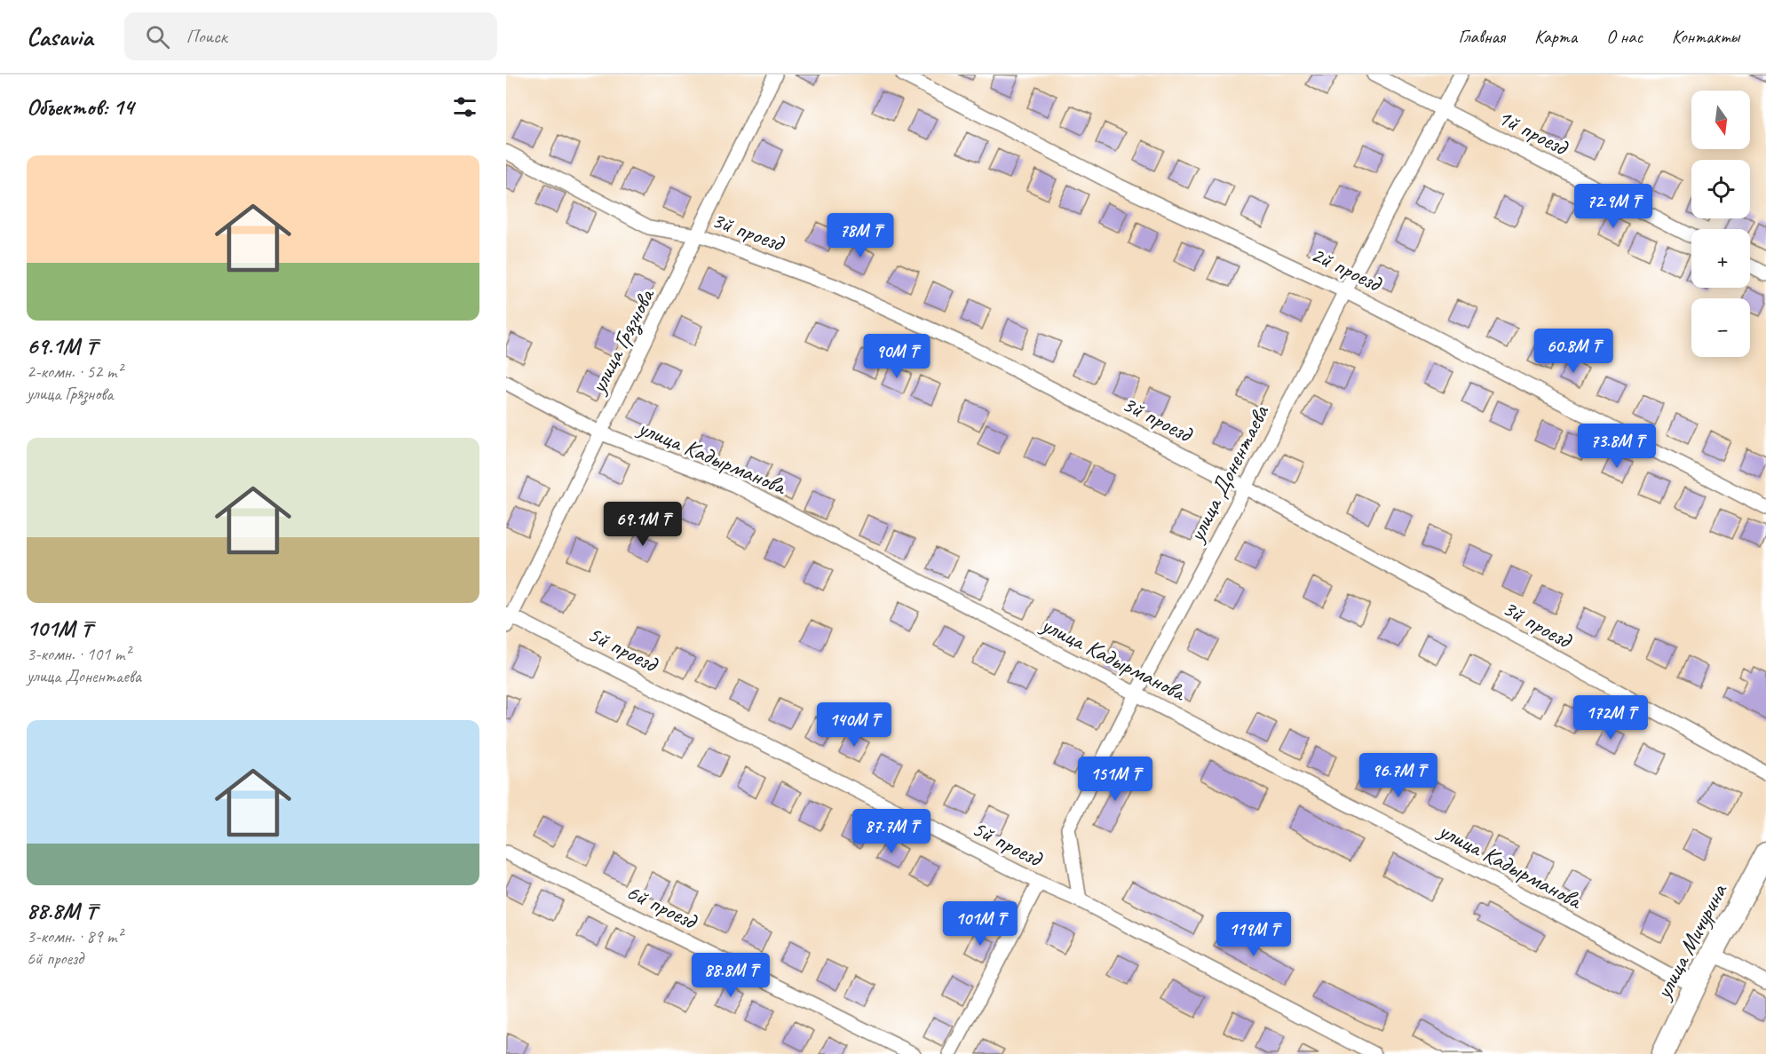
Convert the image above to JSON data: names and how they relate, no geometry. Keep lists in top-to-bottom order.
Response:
{
  "streets": {
    "main road": ["улица Мичурина"],
    "street": [
      "1й проезд",
      "3й проезд",
      "2й проезд",
      "улица Грязнова",
      "улица Кадырманова",
      "улица Донентаева",
      "5й проезд",
      "6й проезд"
    ]
  },
  "crossings": [
    ["1й проезд", "улица Донентаева"],
    ["3й проезд", "улица Грязнова"],
    ["3й проезд", "улица Донентаева"],
    ["2й проезд", "улица Донентаева"],
    ["улица Грязнова", "улица Кадырманова"],
    ["улица Грязнова", "5й проезд"],
    ["улица Кадырманова", "улица Донентаева"],
    ["улица Кадырманова", "улица Мичурина"],
    ["улица Донентаева", "5й проезд"]
  ],
  "north": "bottom",
  "page": {
    "header": "Casavia",
    "search": "Поиск",
    "nav": [
      "Главная",
      "Карта",
      "О нас",
      "Контакты"
    ],
    "heading": "Объектов: 14",
    "map_buttons": ["+", "−"],
    "list": [
      {
        "name": "69.1M ₸",
        "note": "2-комн. · 52 m² · улица Грязнова"
      },
      {
        "name": "101M ₸",
        "note": "3-комн. · 101 m² · улица Донентаева"
      },
      {
        "name": "88.8M ₸",
        "note": "3-комн. · 89 m² · 6й проезд"
      }
    ],
    "price": [
      "72.9M ₸",
      "78M ₸",
      "60.8M ₸",
      "90M ₸",
      "73.8M ₸",
      "69.1M ₸",
      "172M ₸",
      "140M ₸",
      "96.7M ₸",
      "151M ₸",
      "87.7M ₸",
      "101M ₸",
      "119M ₸",
      "88.8M ₸"
    ]
  }
}
